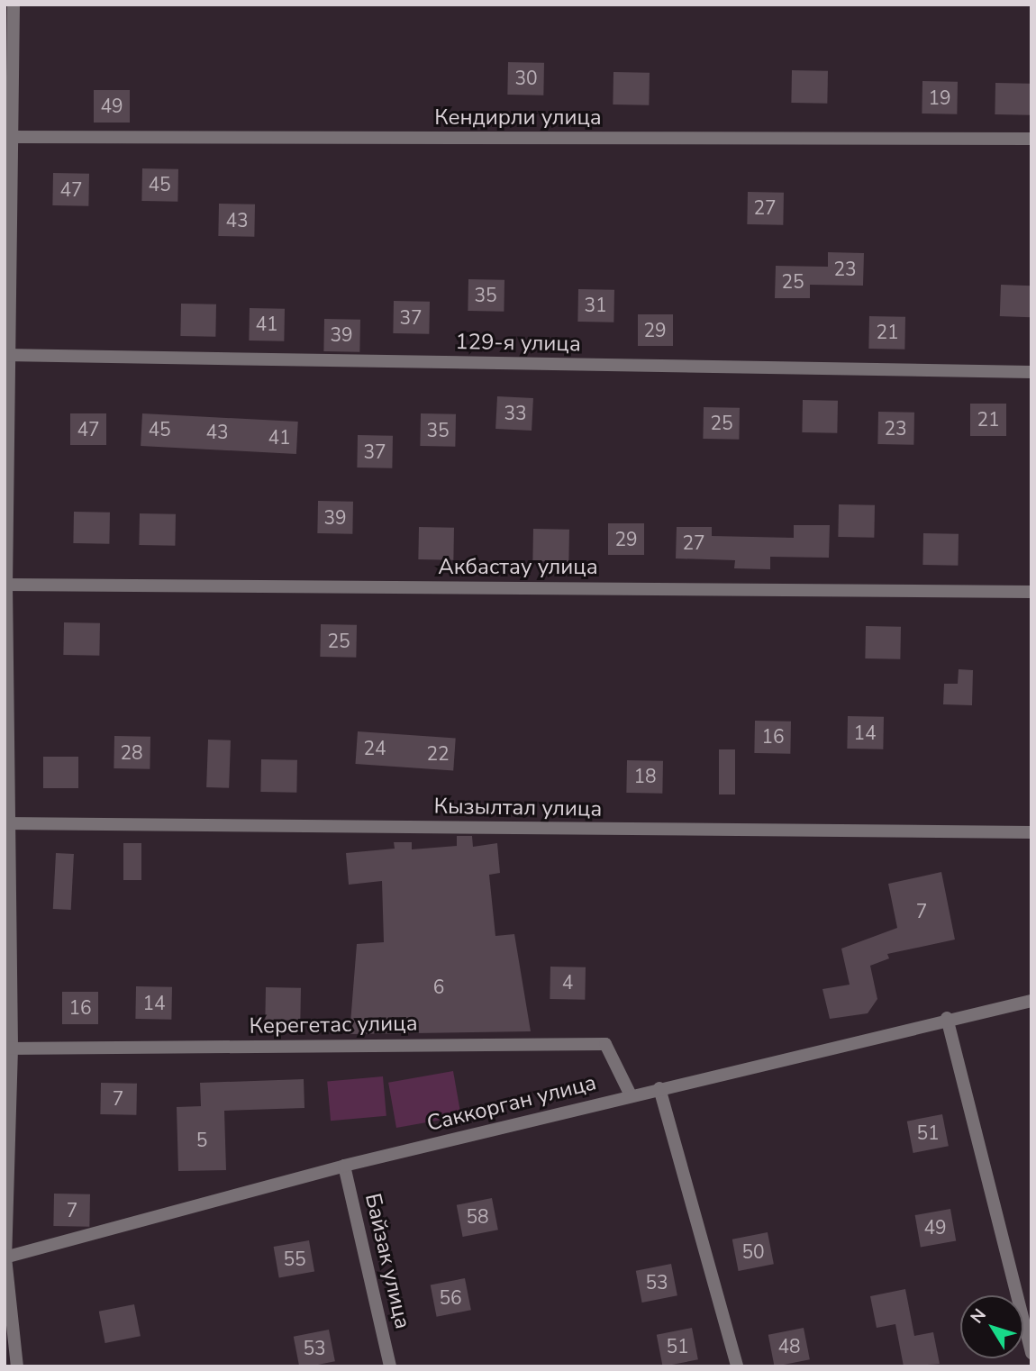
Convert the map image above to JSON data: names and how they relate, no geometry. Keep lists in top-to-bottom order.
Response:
{
  "streets": {
    "street": [
      "Кендирли улица",
      "129-я улица",
      "Акбастау улица",
      "Кызылтал улица",
      "Керегетас улица",
      "Саккорган улица",
      "Байзак улица"
    ]
  },
  "crossings": [
    ["Керегетас улица", "Саккорган улица"],
    ["Саккорган улица", "Байзак улица"]
  ],
  "house_numbers": [
    "30",
    "19",
    "49",
    "45",
    "47",
    "27",
    "43",
    "23",
    "25",
    "35",
    "31",
    "37",
    "41",
    "29",
    "21",
    "39",
    "33",
    "21",
    "25",
    "23",
    "47",
    "45",
    "35",
    "43",
    "41",
    "37",
    "39",
    "29",
    "27",
    "25",
    "14",
    "16",
    "24",
    "28",
    "22",
    "18",
    "7",
    "4",
    "6",
    "14",
    "16",
    "7",
    "51",
    "5",
    "7",
    "58",
    "49",
    "50",
    "55",
    "53",
    "56",
    "51",
    "48",
    "53"
  ],
  "north": "top left"
}
